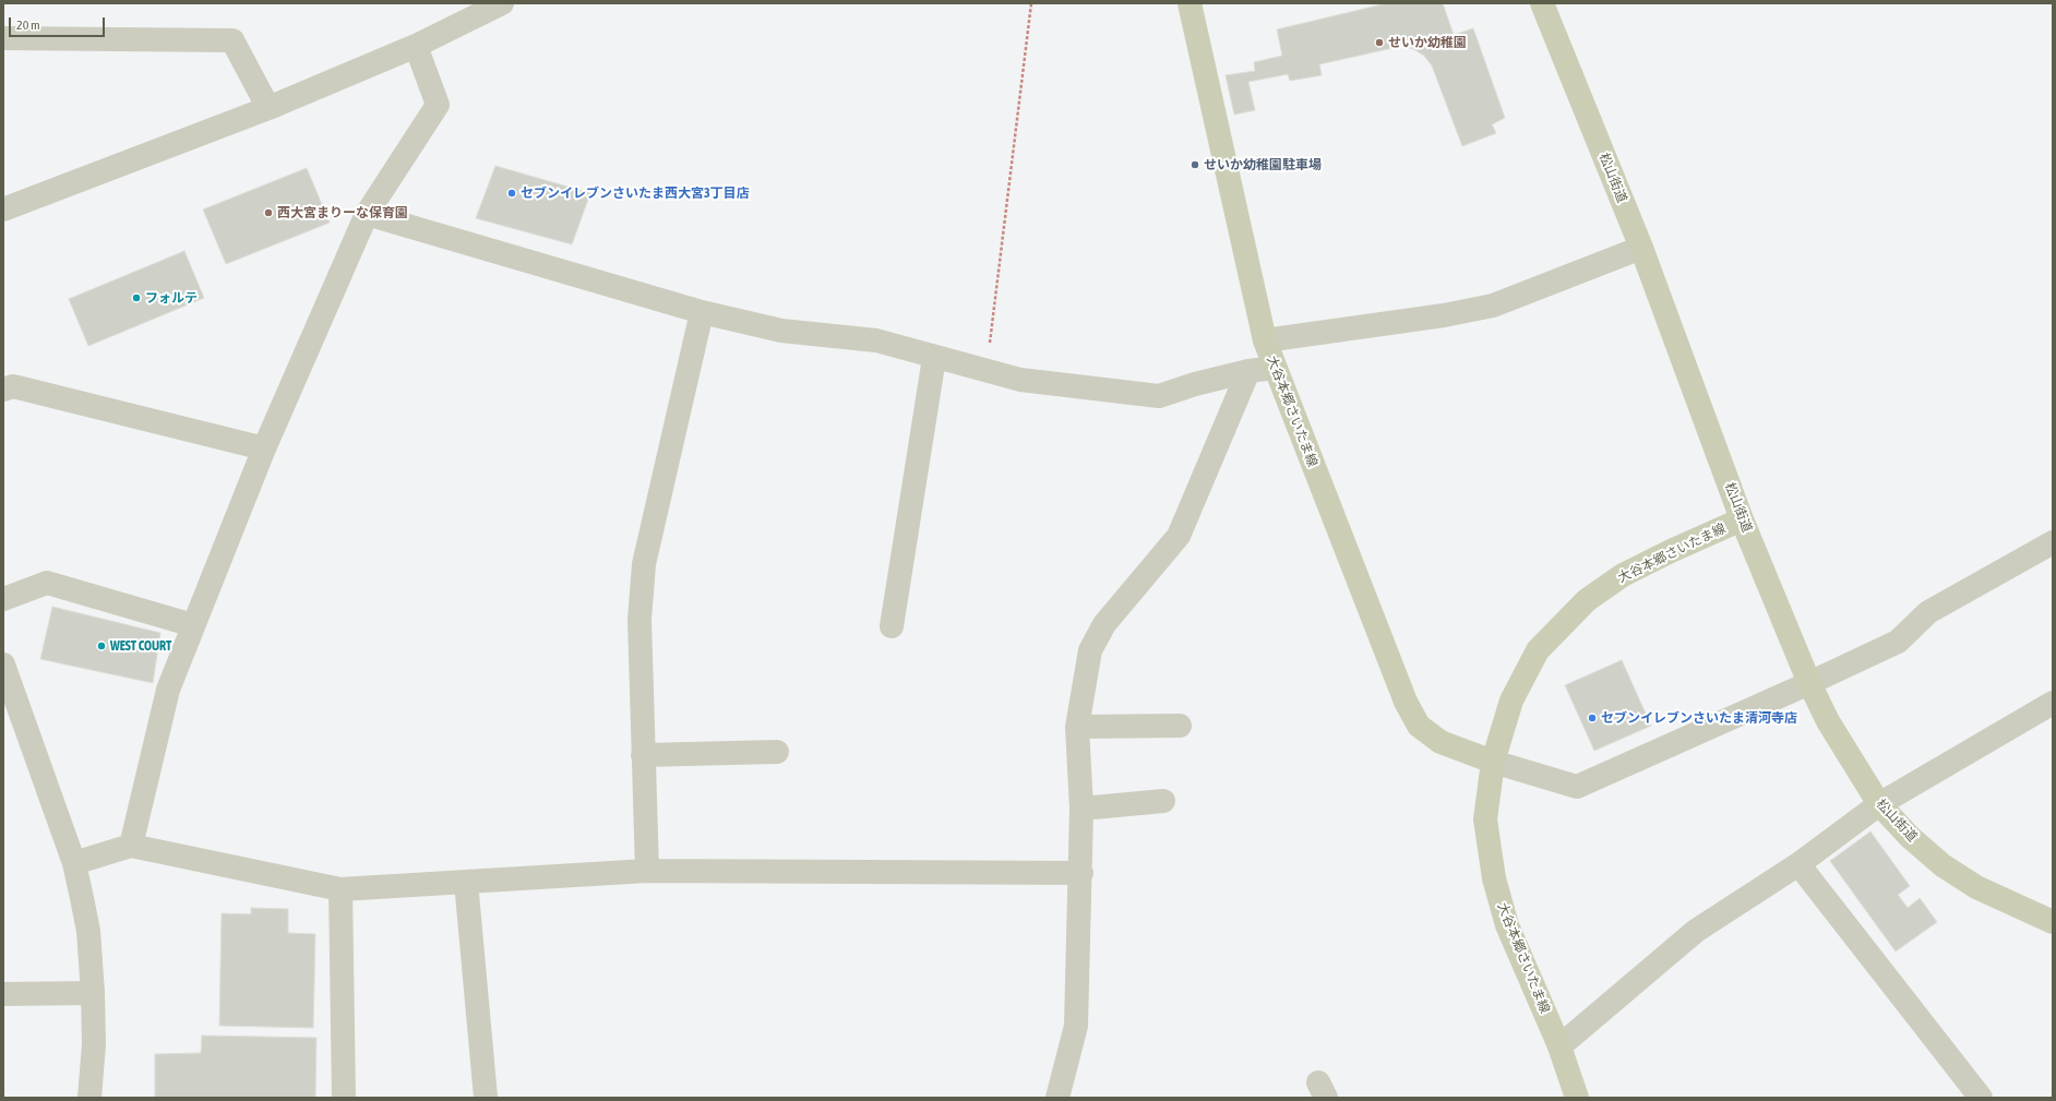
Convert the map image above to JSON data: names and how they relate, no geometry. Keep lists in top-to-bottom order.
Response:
{
  "streets": {
    "main road": ["松山街道", "大谷本郷さいたま線"]
  },
  "crossings": [
    ["松山街道", "大谷本郷さいたま線"]
  ],
  "places": [
    "せいか幼稚園",
    "せいか幼稚園駐車場",
    "セブンイレブンさいたま西大宮3丁目店",
    "西大宮まりーな保育園",
    "フォルテ",
    "WEST COURT",
    "セブンイレブンさいたま清河寺店"
  ],
  "scale_bar": "20 m"
}
